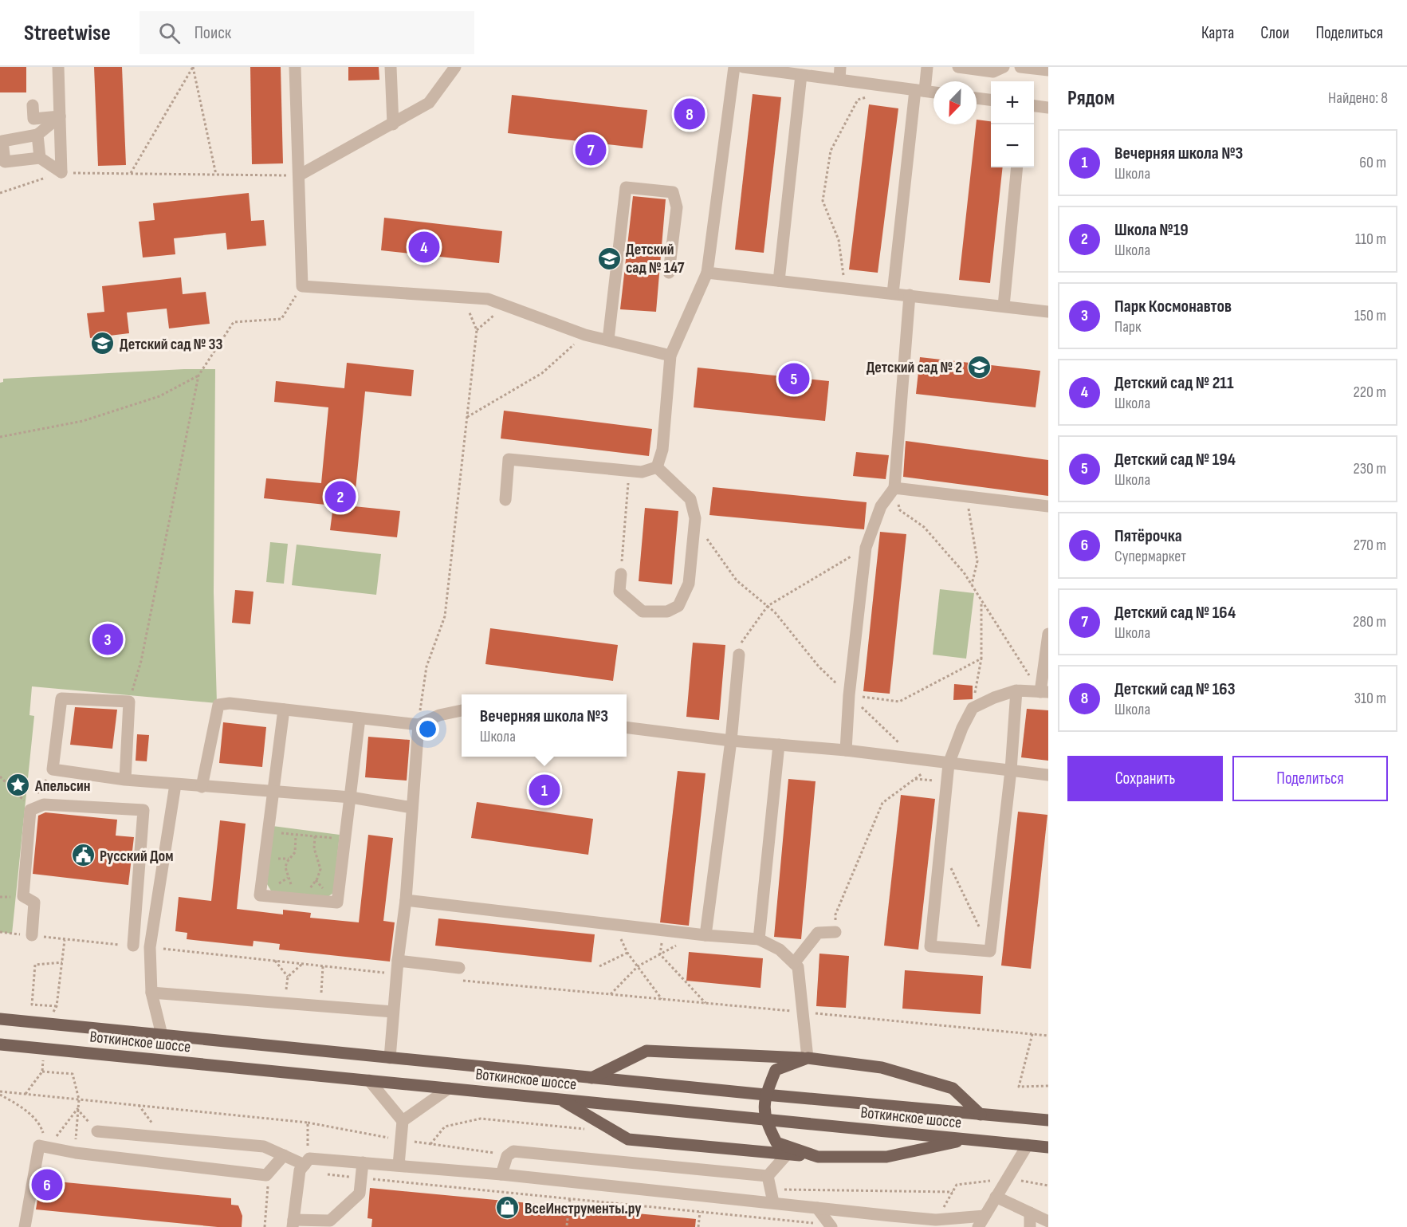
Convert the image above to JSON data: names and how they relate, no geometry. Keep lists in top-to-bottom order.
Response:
{
  "streets": {
    "main road": ["Воткинское шоссе"]
  },
  "places": {
    "school or university": ["Детский сад № 147", "Детский сад № 33", "Детский сад № 2"],
    "place": ["Апельсин"],
    "public building": ["Русский Дом"],
    "shop": ["ВсеИнструменты.ру"]
  },
  "north": "bottom left",
  "page": {
    "header": "Streetwise",
    "search": "Поиск",
    "nav": ["Карта", "Слои", "Поделиться"],
    "heading": ["Рядом", "Найдено: 8"],
    "map_buttons": ["+", "−"],
    "pins": [
      "8",
      "7",
      "4",
      "5",
      "2",
      "3",
      "1",
      "6"
    ],
    "list": [
      {
        "mark": "1",
        "name": "Вечерняя школа №3",
        "note": "Школа",
        "value": "60 m"
      },
      {
        "mark": "2",
        "name": "Школа №19",
        "note": "Школа",
        "value": "110 m"
      },
      {
        "mark": "3",
        "name": "Парк Космонавтов",
        "note": "Парк",
        "value": "150 m"
      },
      {
        "mark": "4",
        "name": "Детский сад № 211",
        "note": "Школа",
        "value": "220 m"
      },
      {
        "mark": "5",
        "name": "Детский сад № 194",
        "note": "Школа",
        "value": "230 m"
      },
      {
        "mark": "6",
        "name": "Пятёрочка",
        "note": "Супермаркет",
        "value": "270 m"
      },
      {
        "mark": "7",
        "name": "Детский сад № 164",
        "note": "Школа",
        "value": "280 m"
      },
      {
        "mark": "8",
        "name": "Детский сад № 163",
        "note": "Школа",
        "value": "310 m"
      }
    ],
    "popup": ["Вечерняя школа №3", "Школа"],
    "buttons": ["Сохранить", "Поделиться"]
  }
}
